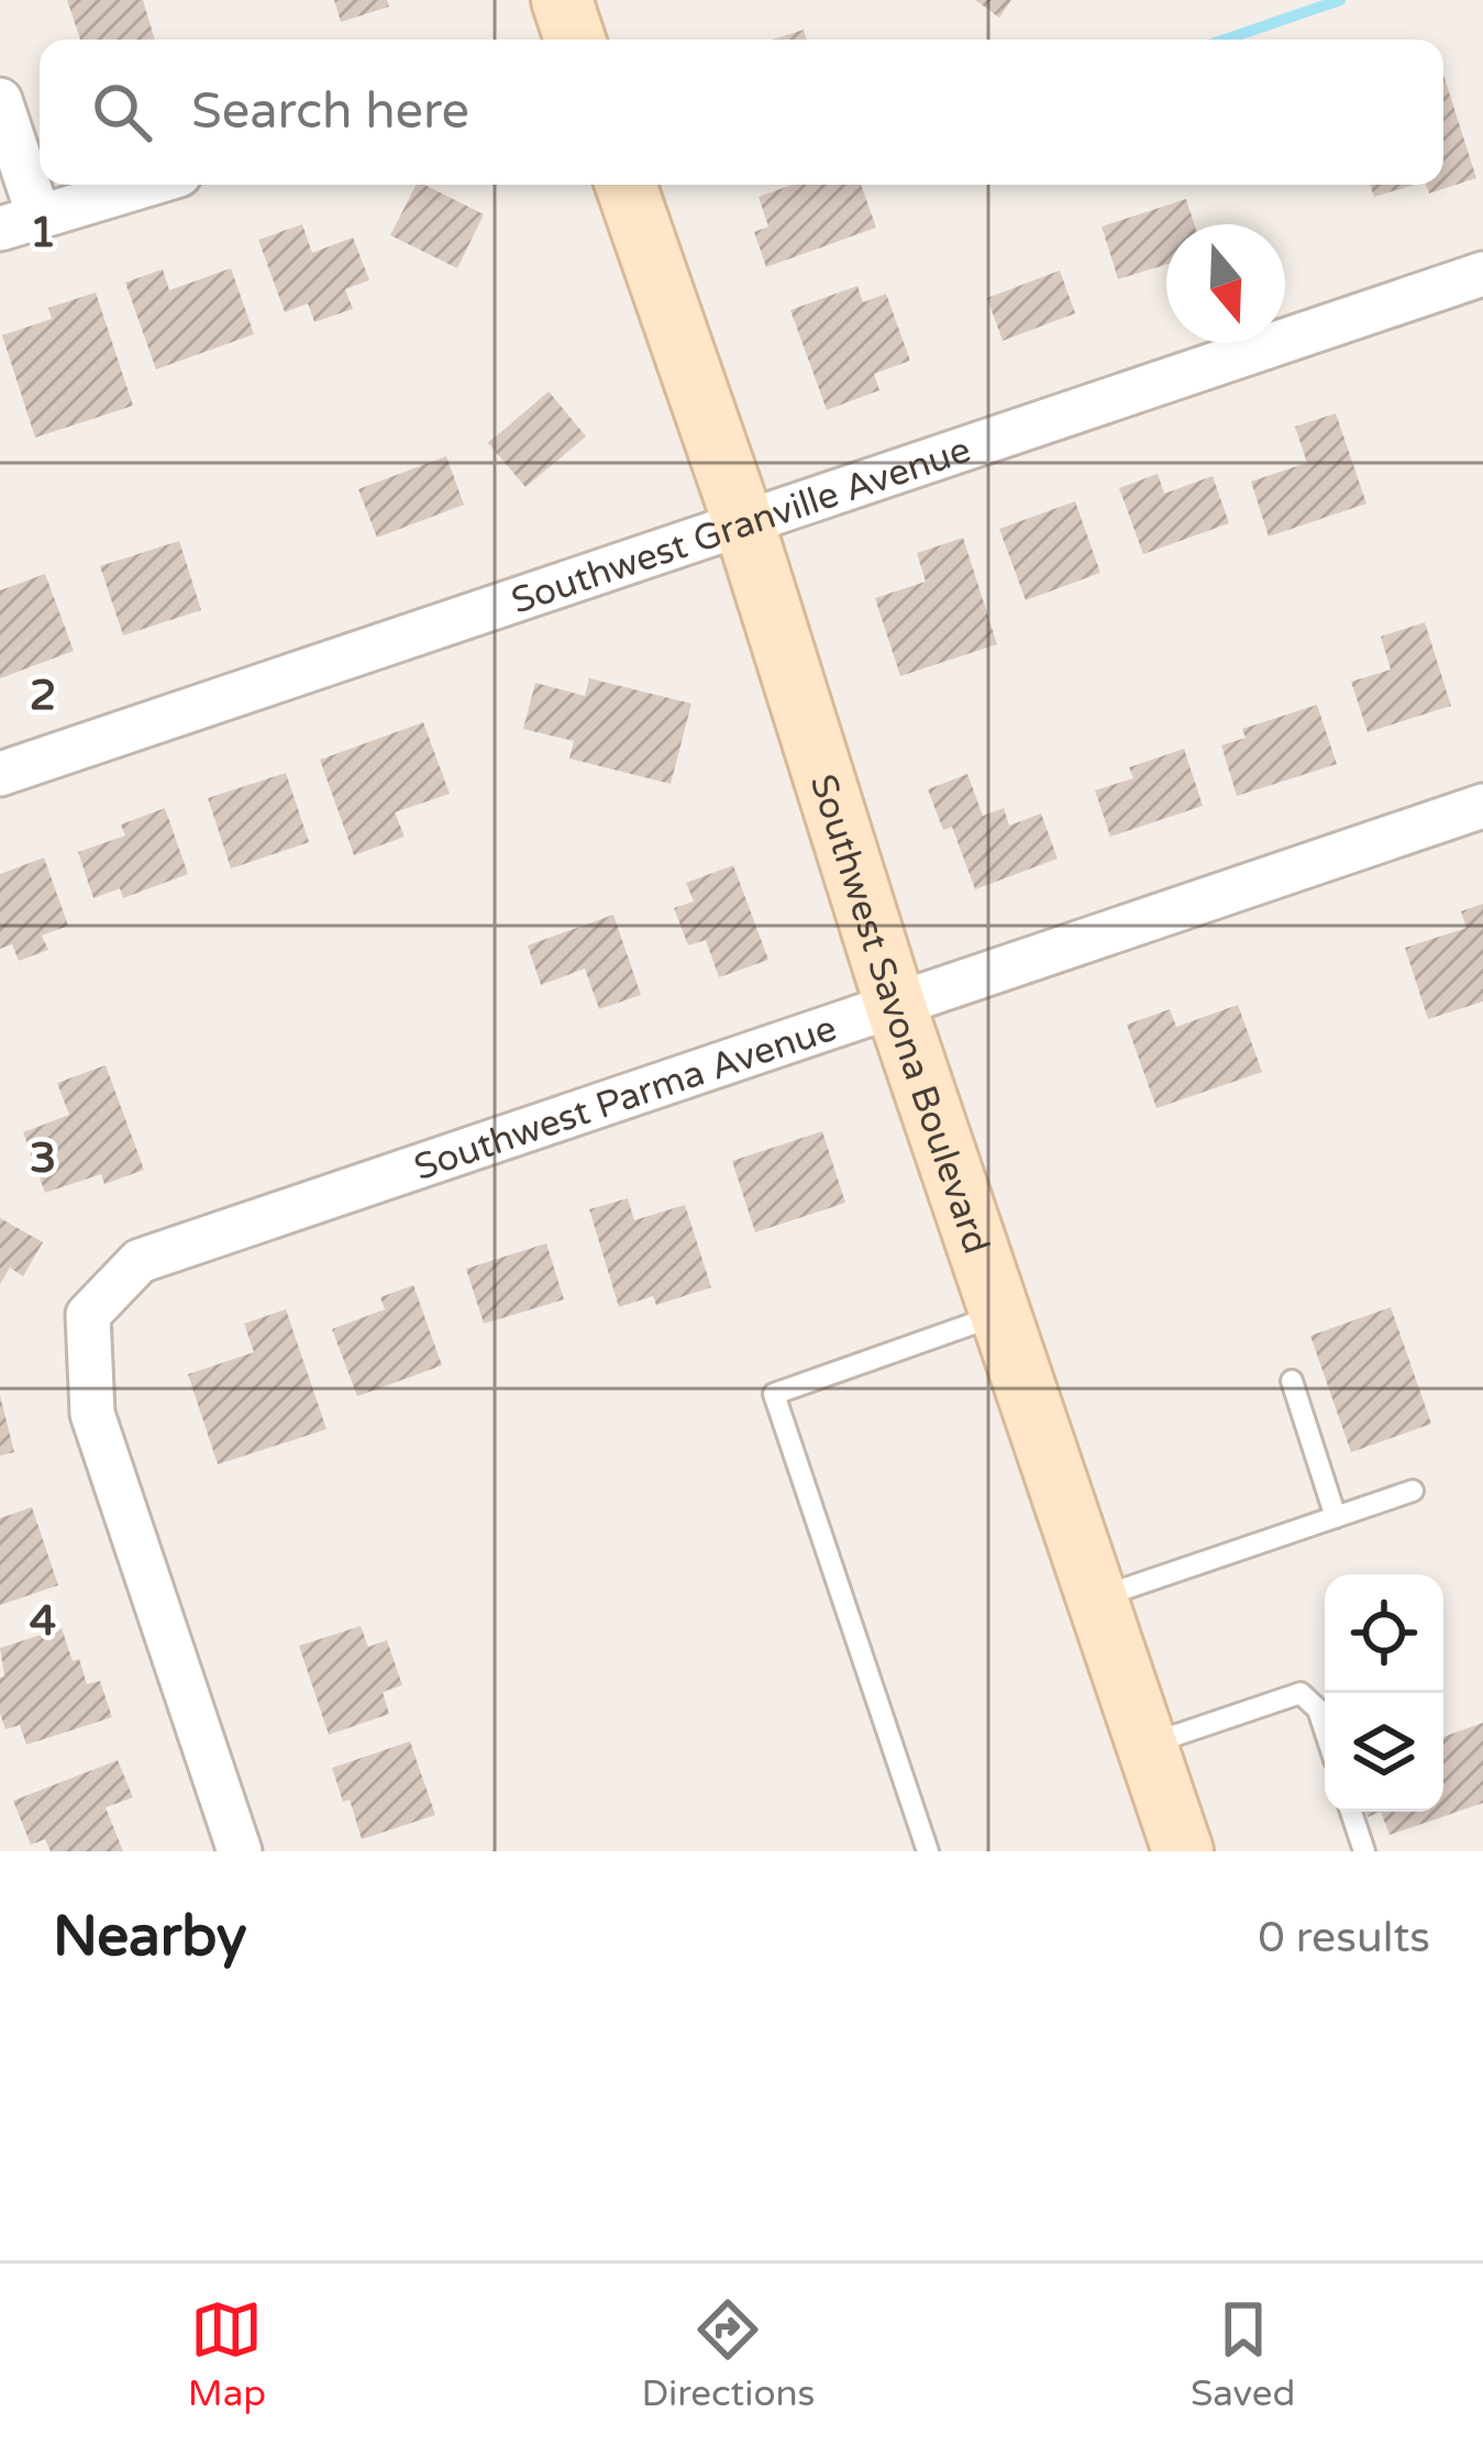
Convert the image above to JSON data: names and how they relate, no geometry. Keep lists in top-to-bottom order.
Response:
{
  "streets": {
    "street": ["Southwest Granville Avenue", "Southwest Savona Boulevard", "Southwest Parma Avenue"]
  },
  "crossings": [
    ["Southwest Granville Avenue", "Southwest Savona Boulevard"],
    ["Southwest Savona Boulevard", "Southwest Parma Avenue"]
  ],
  "north": "bottom",
  "page": {
    "search": "Search here",
    "heading": ["Nearby", "0 results"],
    "nav": ["Map", "Directions", "Saved"]
  },
  "grid": {
    "rows": [
      "1",
      "2",
      "3",
      "4"
    ]
  }
}
